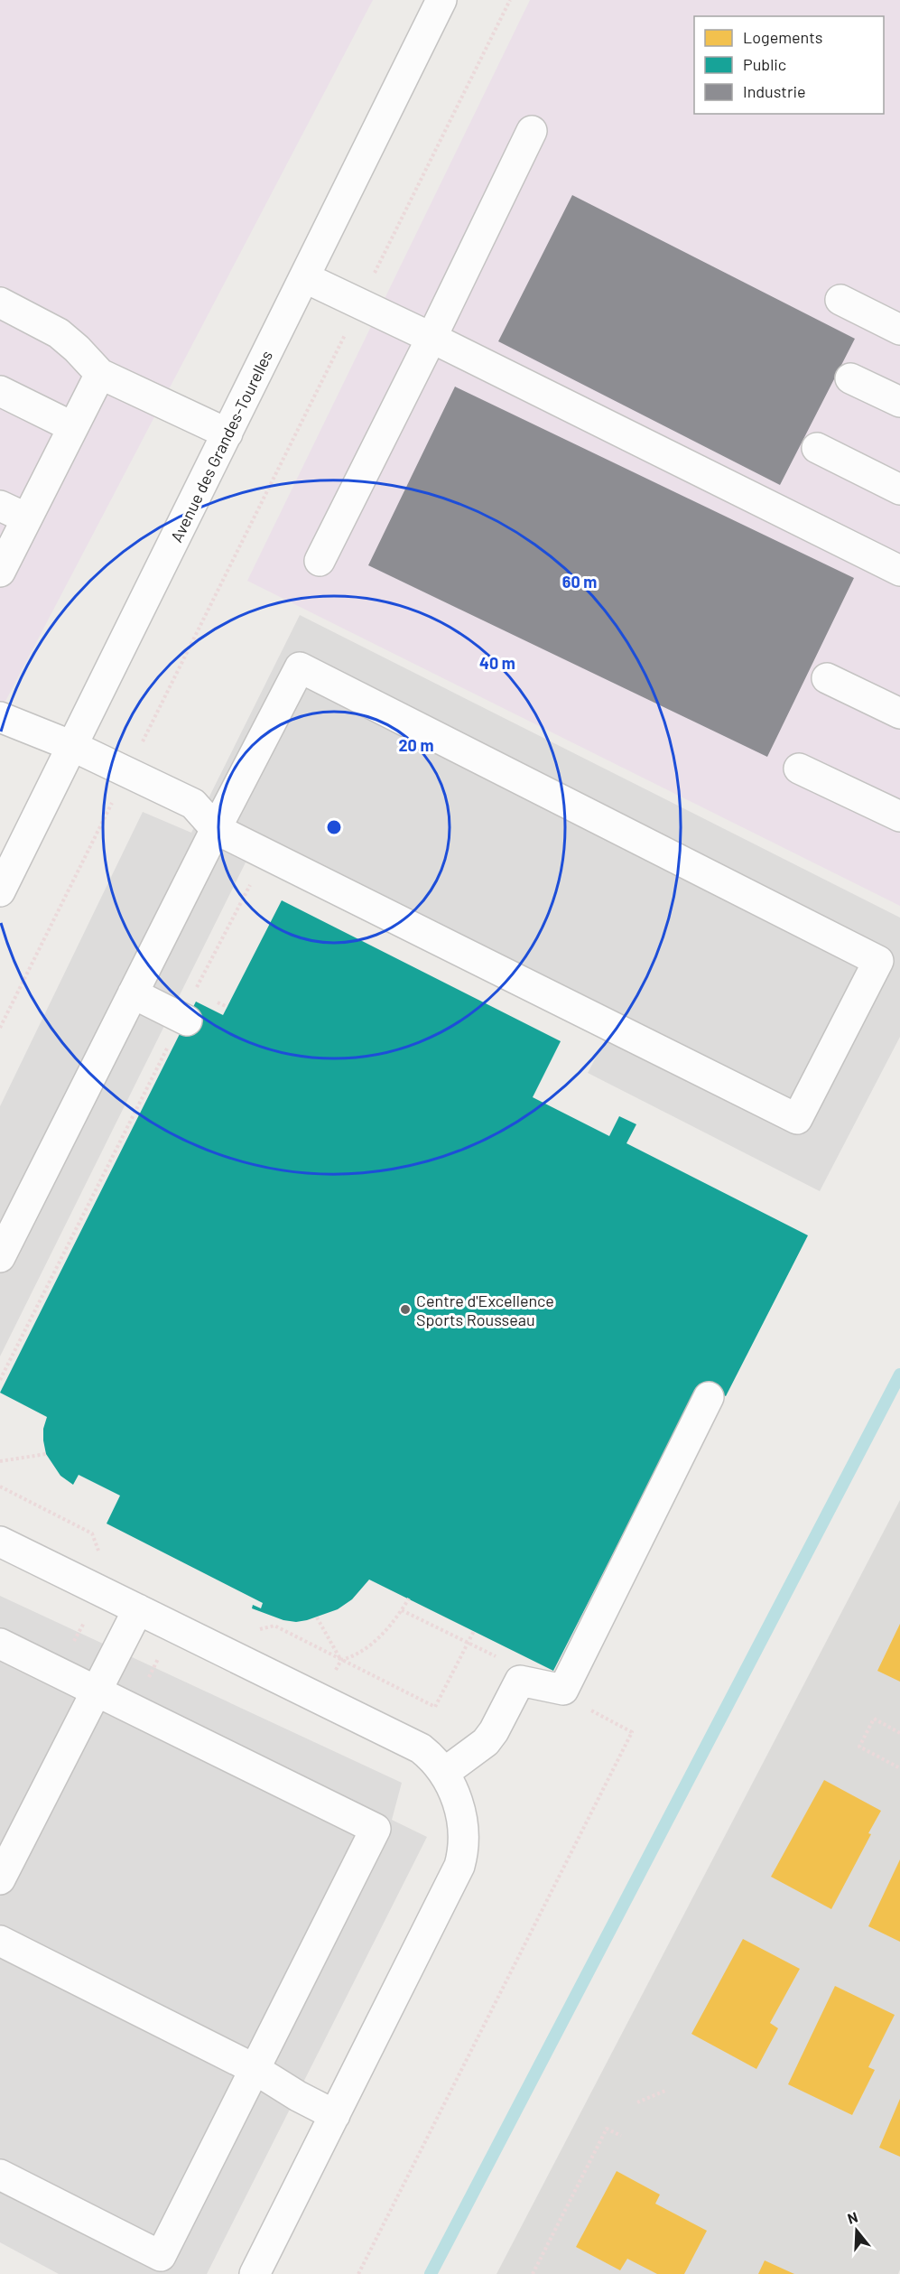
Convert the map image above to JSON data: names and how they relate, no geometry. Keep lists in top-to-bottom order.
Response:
{
  "streets": {
    "street": ["Avenue des Grandes-Tourelles"]
  },
  "places": ["Centre d'Excellence Sports Rousseau"],
  "legend": ["Logements", "Public", "Industrie"],
  "north": "top",
  "rings": ["60 m", "40 m", "20 m"]
}
